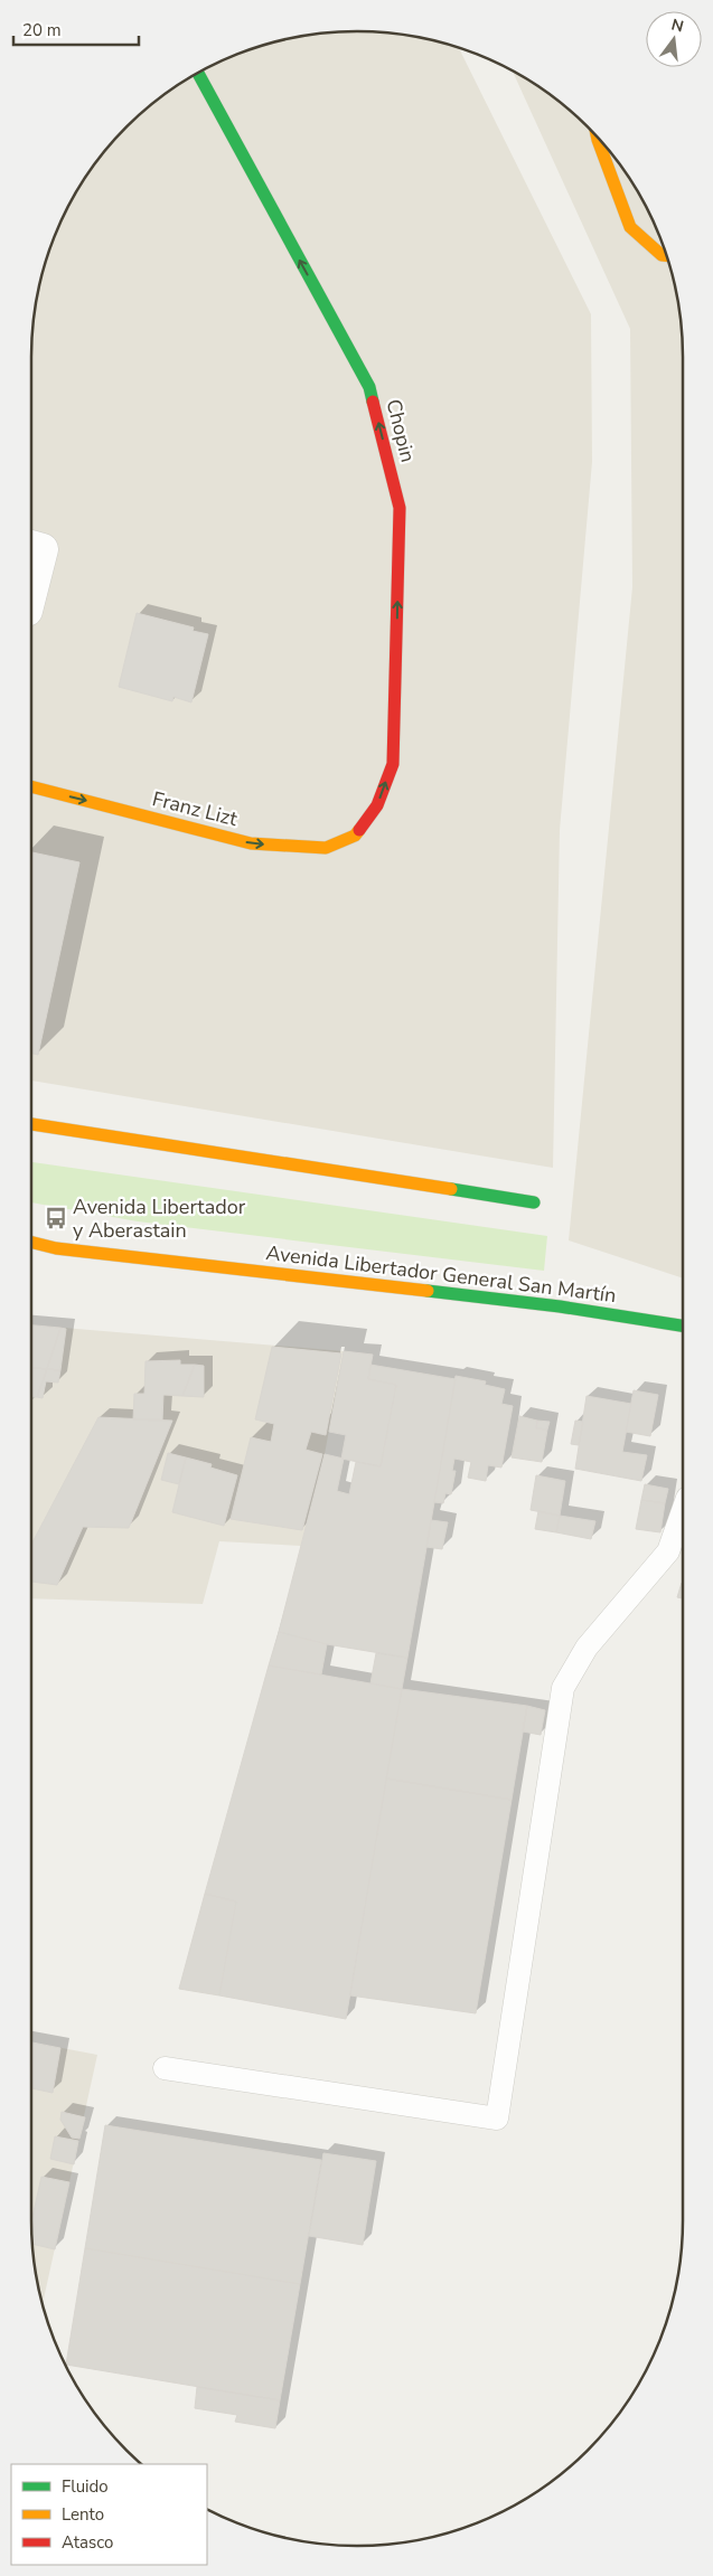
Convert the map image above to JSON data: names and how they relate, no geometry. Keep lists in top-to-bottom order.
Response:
{
  "streets": {
    "street": ["Chopin", "Franz Lizt", "Avenida Libertador General San Martín"]
  },
  "crossings": [
    ["Chopin", "Franz Lizt"]
  ],
  "one_way": ["Chopin", "Franz Lizt"],
  "places": {
    "bus stop": ["Avenida Libertador y Aberastain"]
  },
  "legend": ["Fluido", "Lento", "Atasco"],
  "scale_bar": "20 m",
  "north": "top"
}
